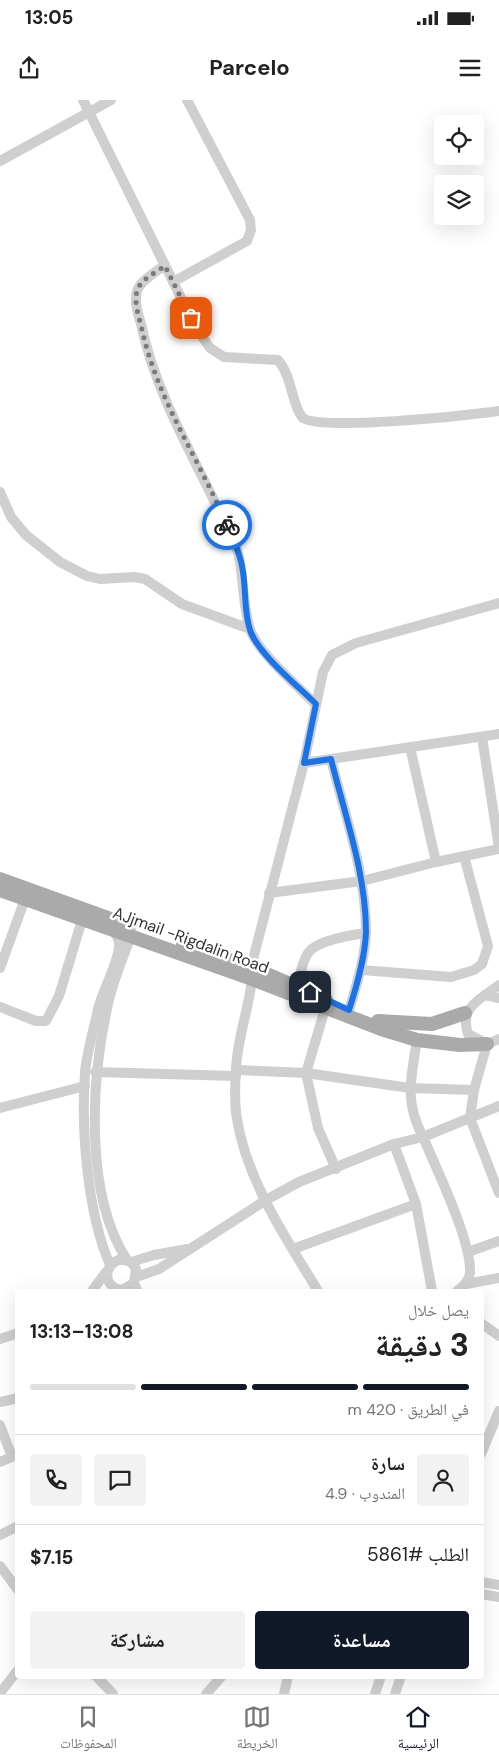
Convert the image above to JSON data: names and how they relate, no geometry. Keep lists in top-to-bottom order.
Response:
{
  "streets": {
    "main road": ["AJjmail -Rigdalin Road"]
  },
  "page": {
    "status": "13:05",
    "header": "Parcelo",
    "heading": ["3 دقيقة", "يصل خلال", "13:08–13:13"],
    "panel": [
      "سارة",
      "المندوب · 4.9",
      "الطلب #5861",
      "$7.15"
    ],
    "bar": "في الطريق · 420 m",
    "buttons": ["مساعدة", "مشاركة"],
    "tabs": ["الرئيسية", "الخريطة", "المحفوظات"]
  }
}
